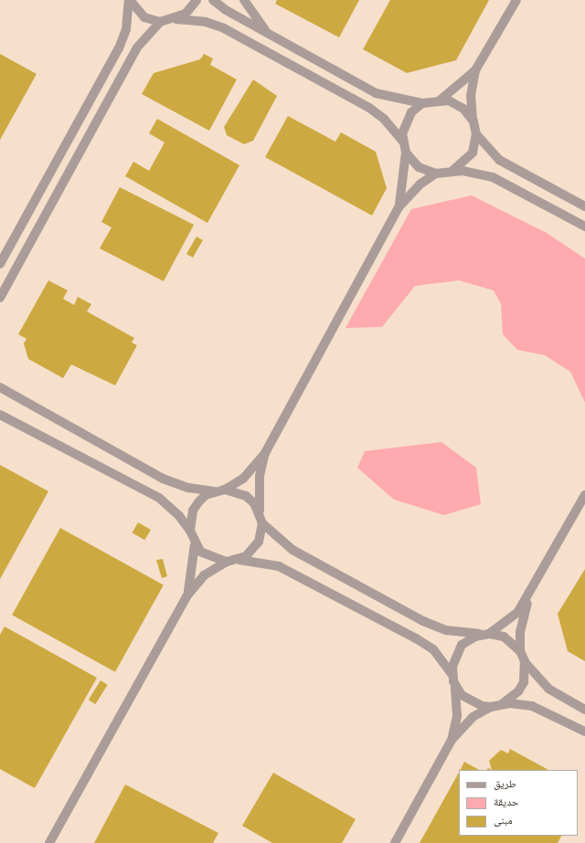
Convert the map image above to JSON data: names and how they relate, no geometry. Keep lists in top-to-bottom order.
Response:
{
  "legend": ["طريق", "حديقة", "مبنى"]
}
